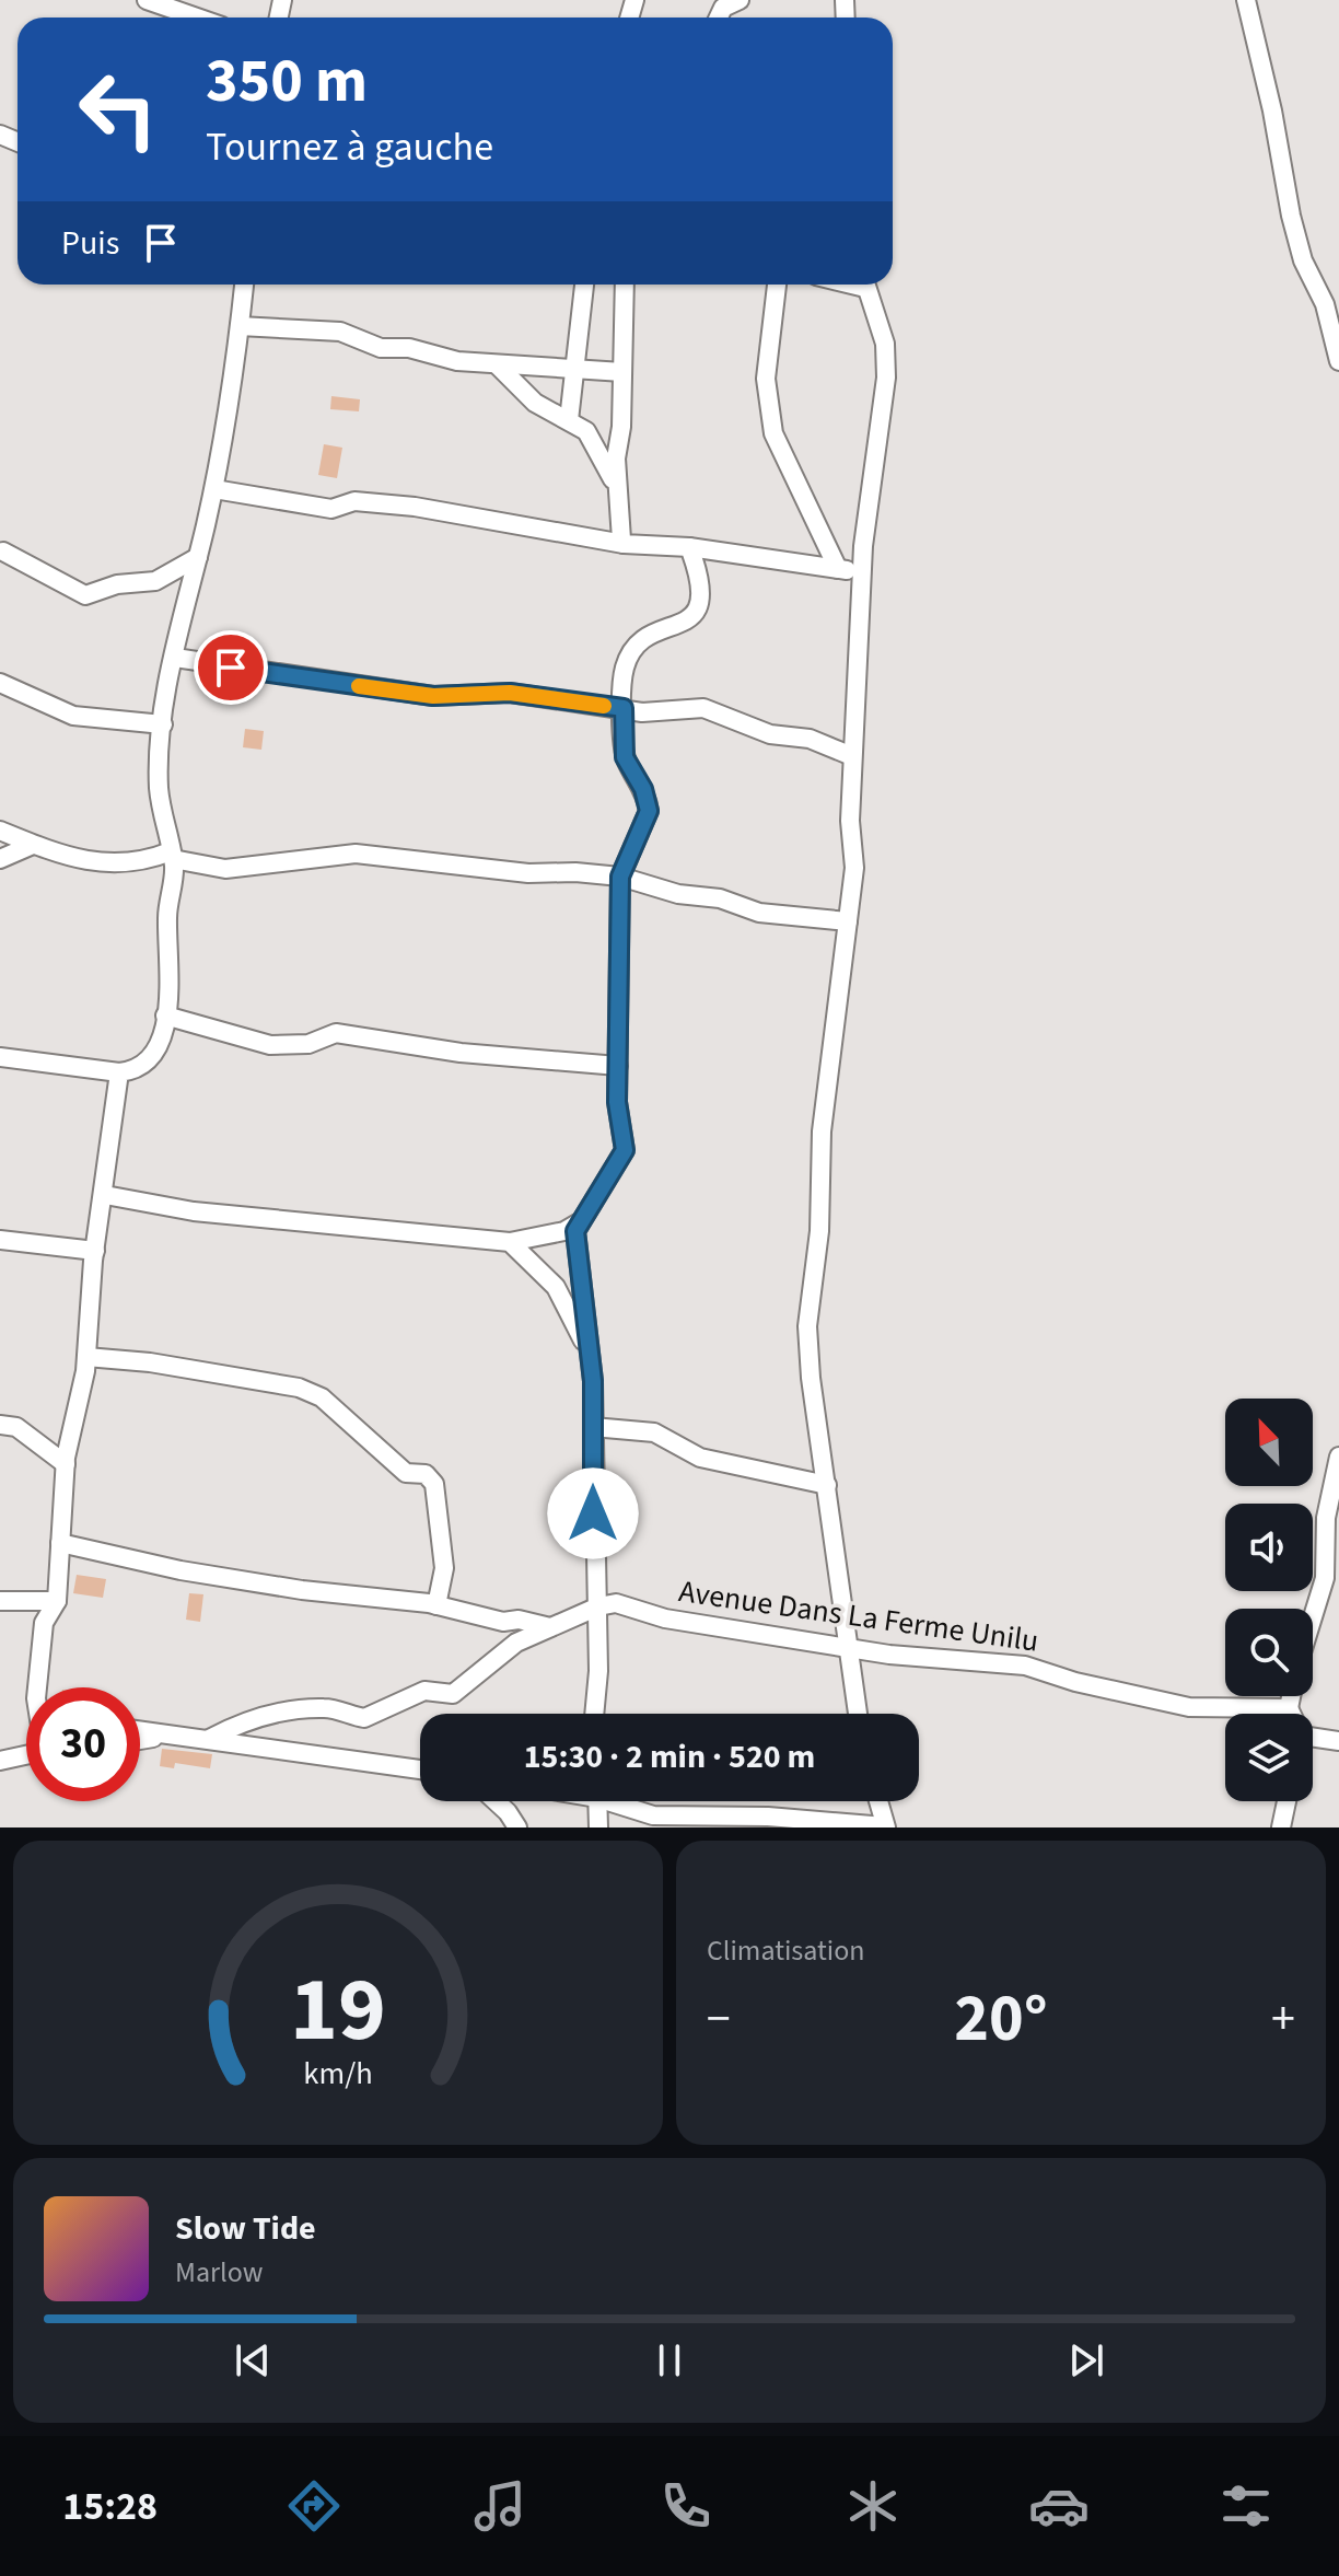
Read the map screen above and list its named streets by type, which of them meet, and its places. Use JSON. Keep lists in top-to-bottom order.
{
  "streets": {
    "street": ["Avenue Dans La Ferme Unilu"]
  },
  "north": "top left",
  "page": {
    "turn": ["350 m", "Tournez à gauche"],
    "then": "Puis",
    "limit": "30",
    "trip": "15:30 · 2 min · 520 m",
    "tile": "Climatisation",
    "heat": ["−", "20°", "+"],
    "song": ["Slow Tide", "Marlow"],
    "tabs": "15:28",
    "gauge": ["19", "km/h"]
  }
}
